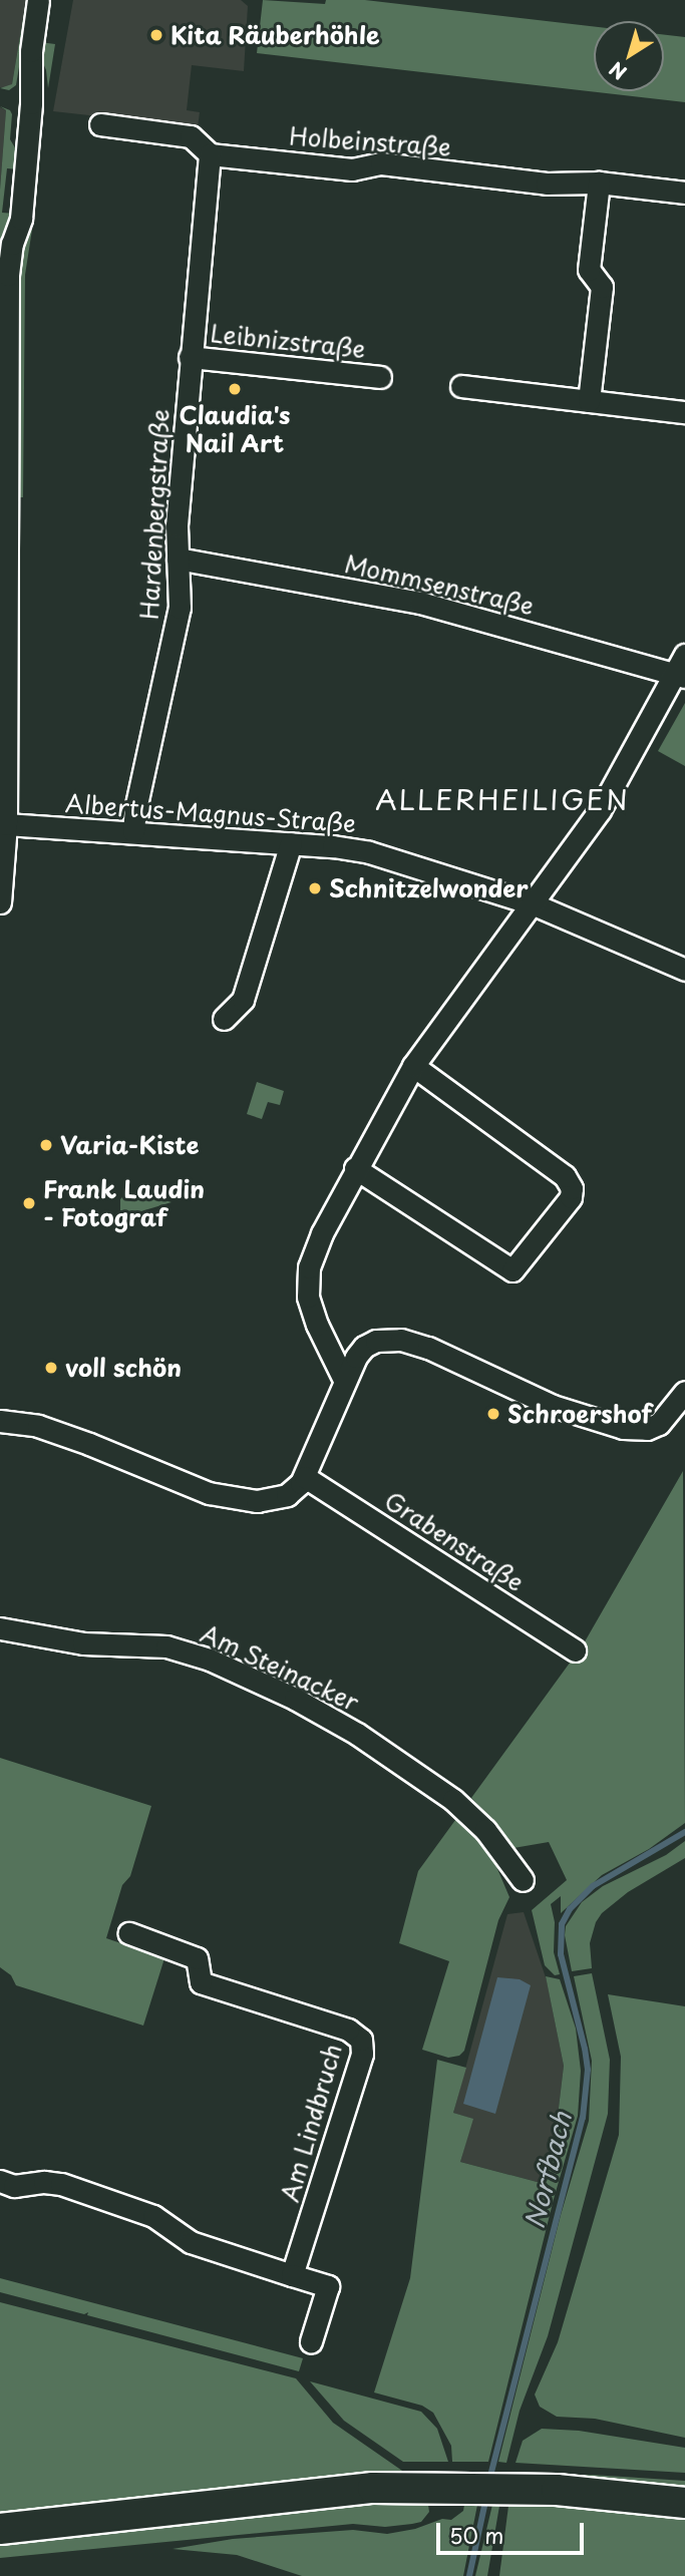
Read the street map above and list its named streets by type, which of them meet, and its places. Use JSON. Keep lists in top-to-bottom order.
{
  "streets": {
    "street": [
      "Holbeinstraße",
      "Leibnizstraße",
      "Hardenbergstraße",
      "Mommsenstraße",
      "Albertus-Magnus-Straße",
      "Grabenstraße",
      "Am Steinacker",
      "Am Lindbruch"
    ]
  },
  "crossings": [
    ["Holbeinstraße", "Hardenbergstraße"],
    ["Leibnizstraße", "Hardenbergstraße"],
    ["Hardenbergstraße", "Mommsenstraße"],
    ["Hardenbergstraße", "Albertus-Magnus-Straße"]
  ],
  "districts": ["ALLERHEILIGEN"],
  "water": ["Norfbach"],
  "places": [
    "Kita Räuberhöhle",
    "Claudia's Nail Art",
    "Schnitzelwonder",
    "Varia-Kiste",
    "Frank Laudin - Fotograf",
    "voll schön",
    "Schroershof"
  ],
  "scale_bar": "50 m",
  "north": "bottom left"
}
